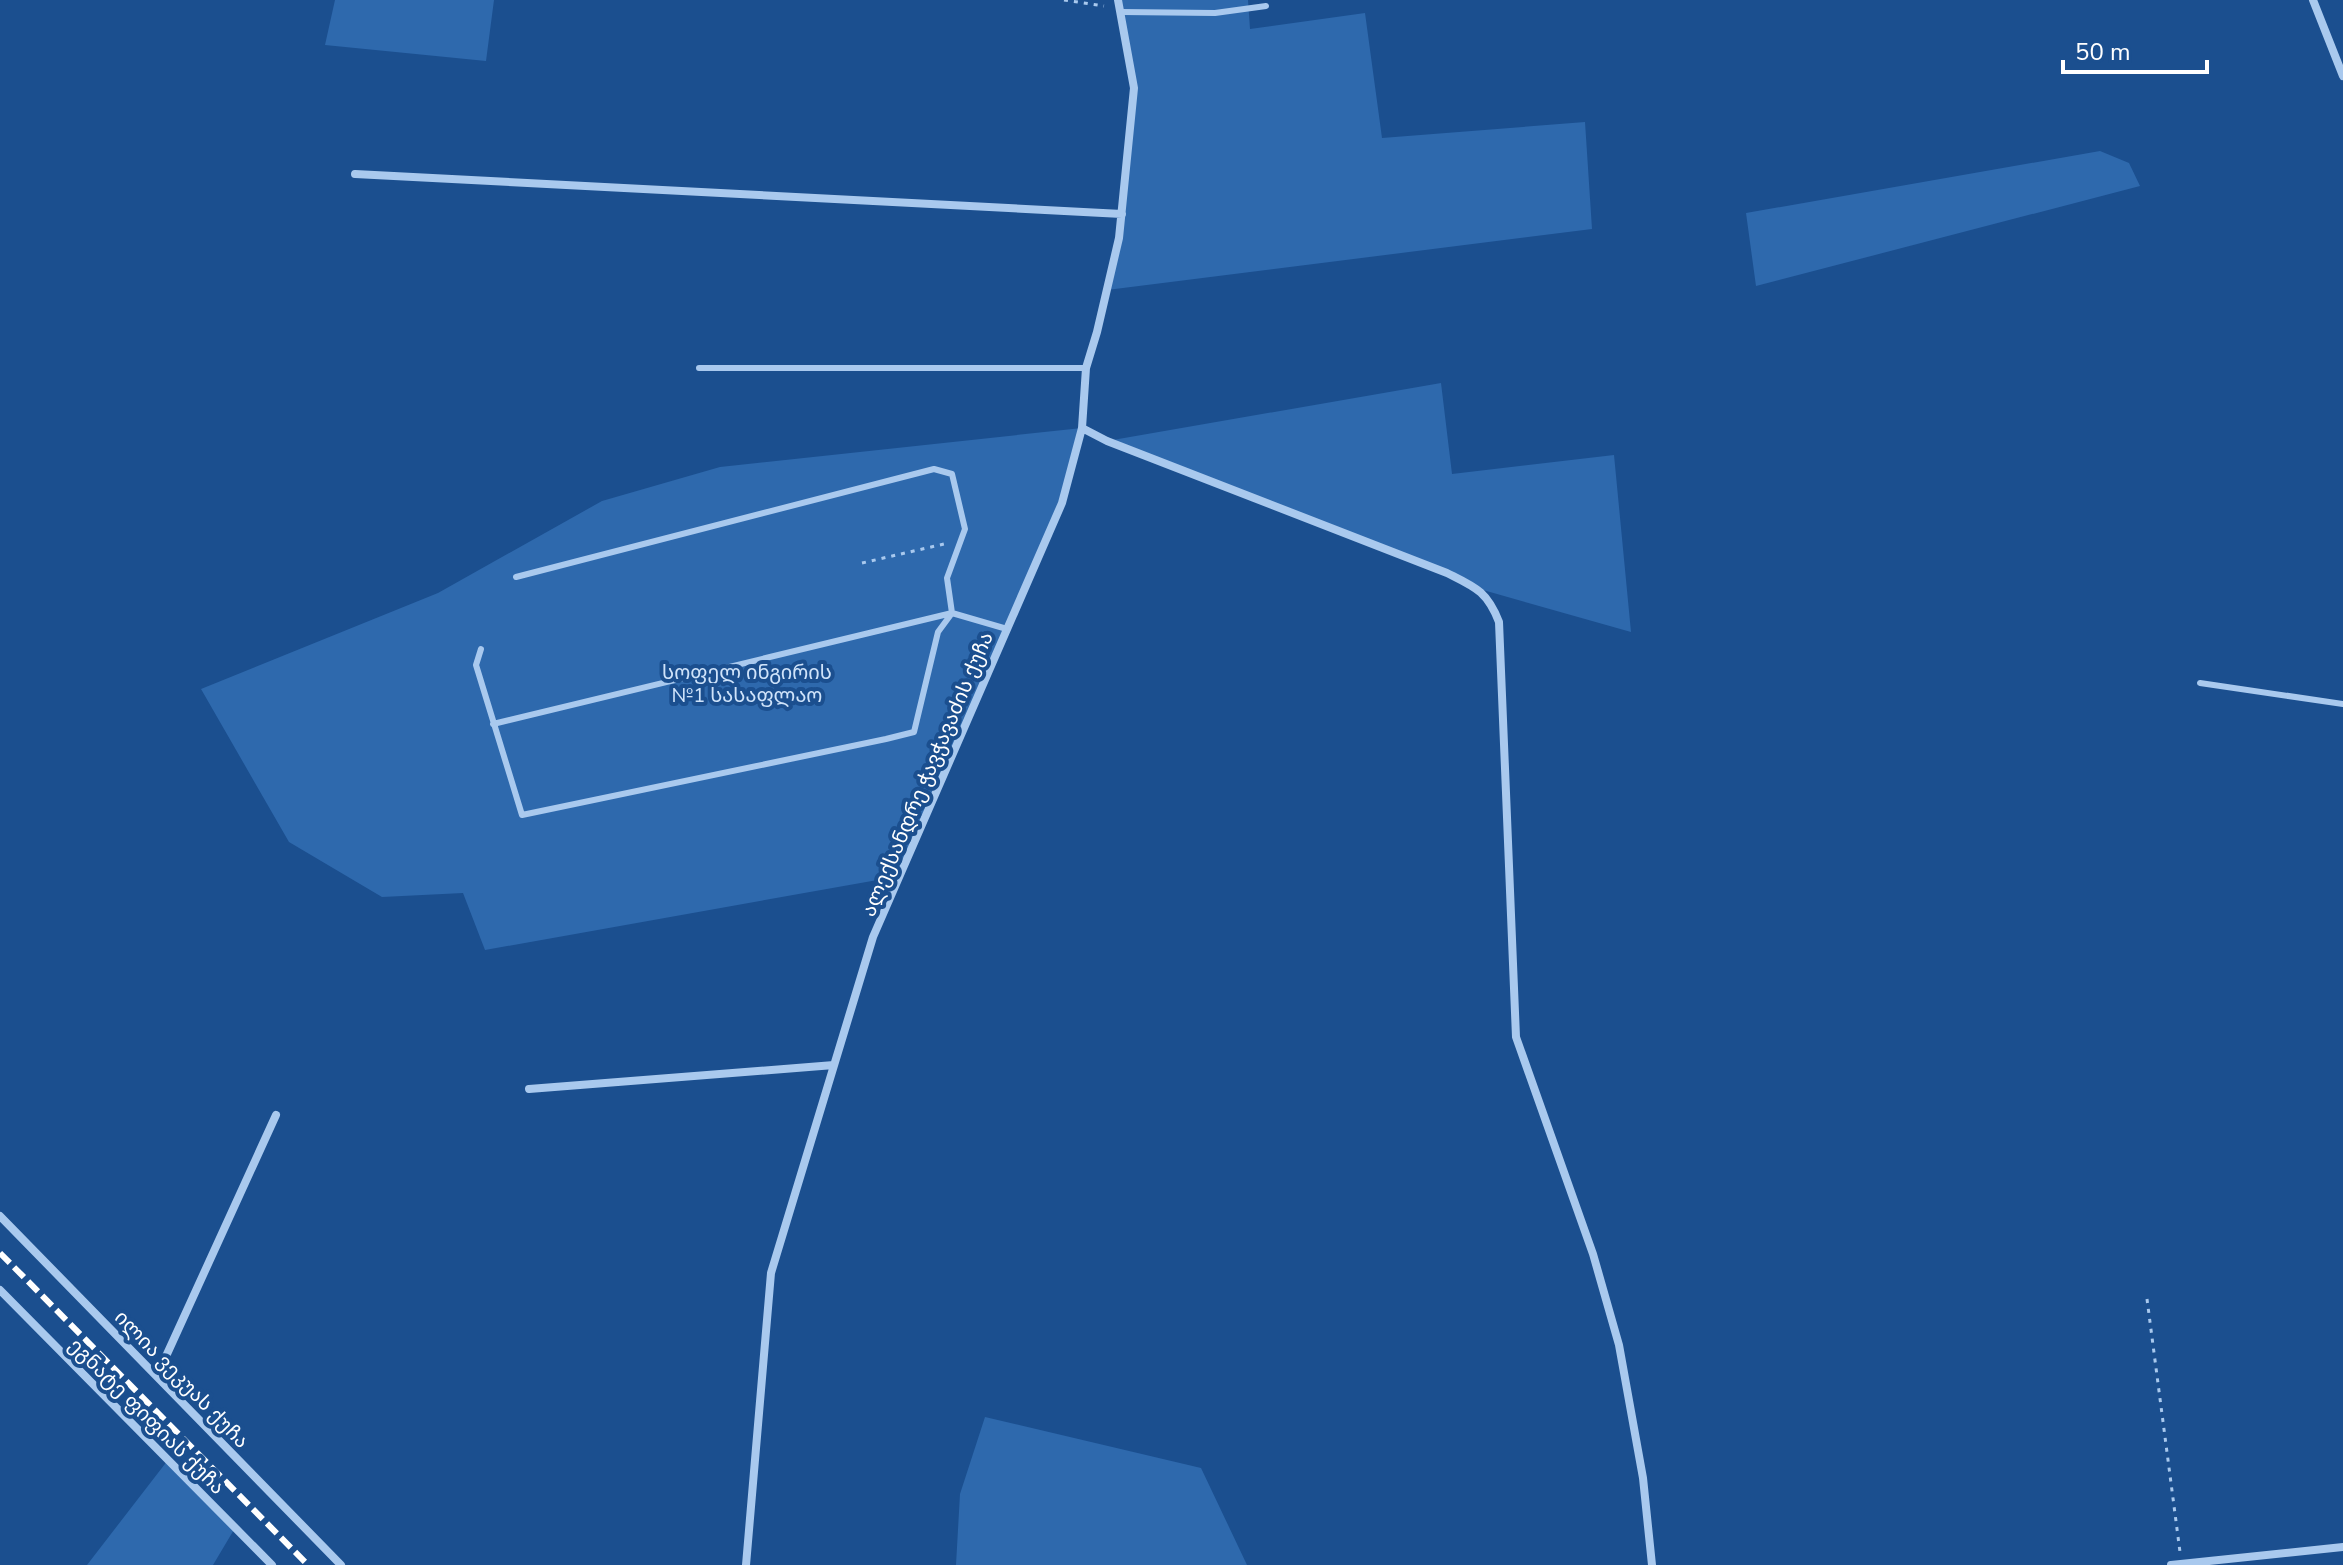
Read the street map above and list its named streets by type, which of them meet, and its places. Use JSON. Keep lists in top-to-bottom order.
{
  "streets": {
    "street": ["ალექსანდრე ჭავჭავაძის ქუჩა", "ილია ვეკუას ქუჩა", "ეგნატე ფიფიას ქუჩა"]
  },
  "parks": ["სოფელ ინგირის №1 სასაფლაო"],
  "scale_bar": "50 m"
}
